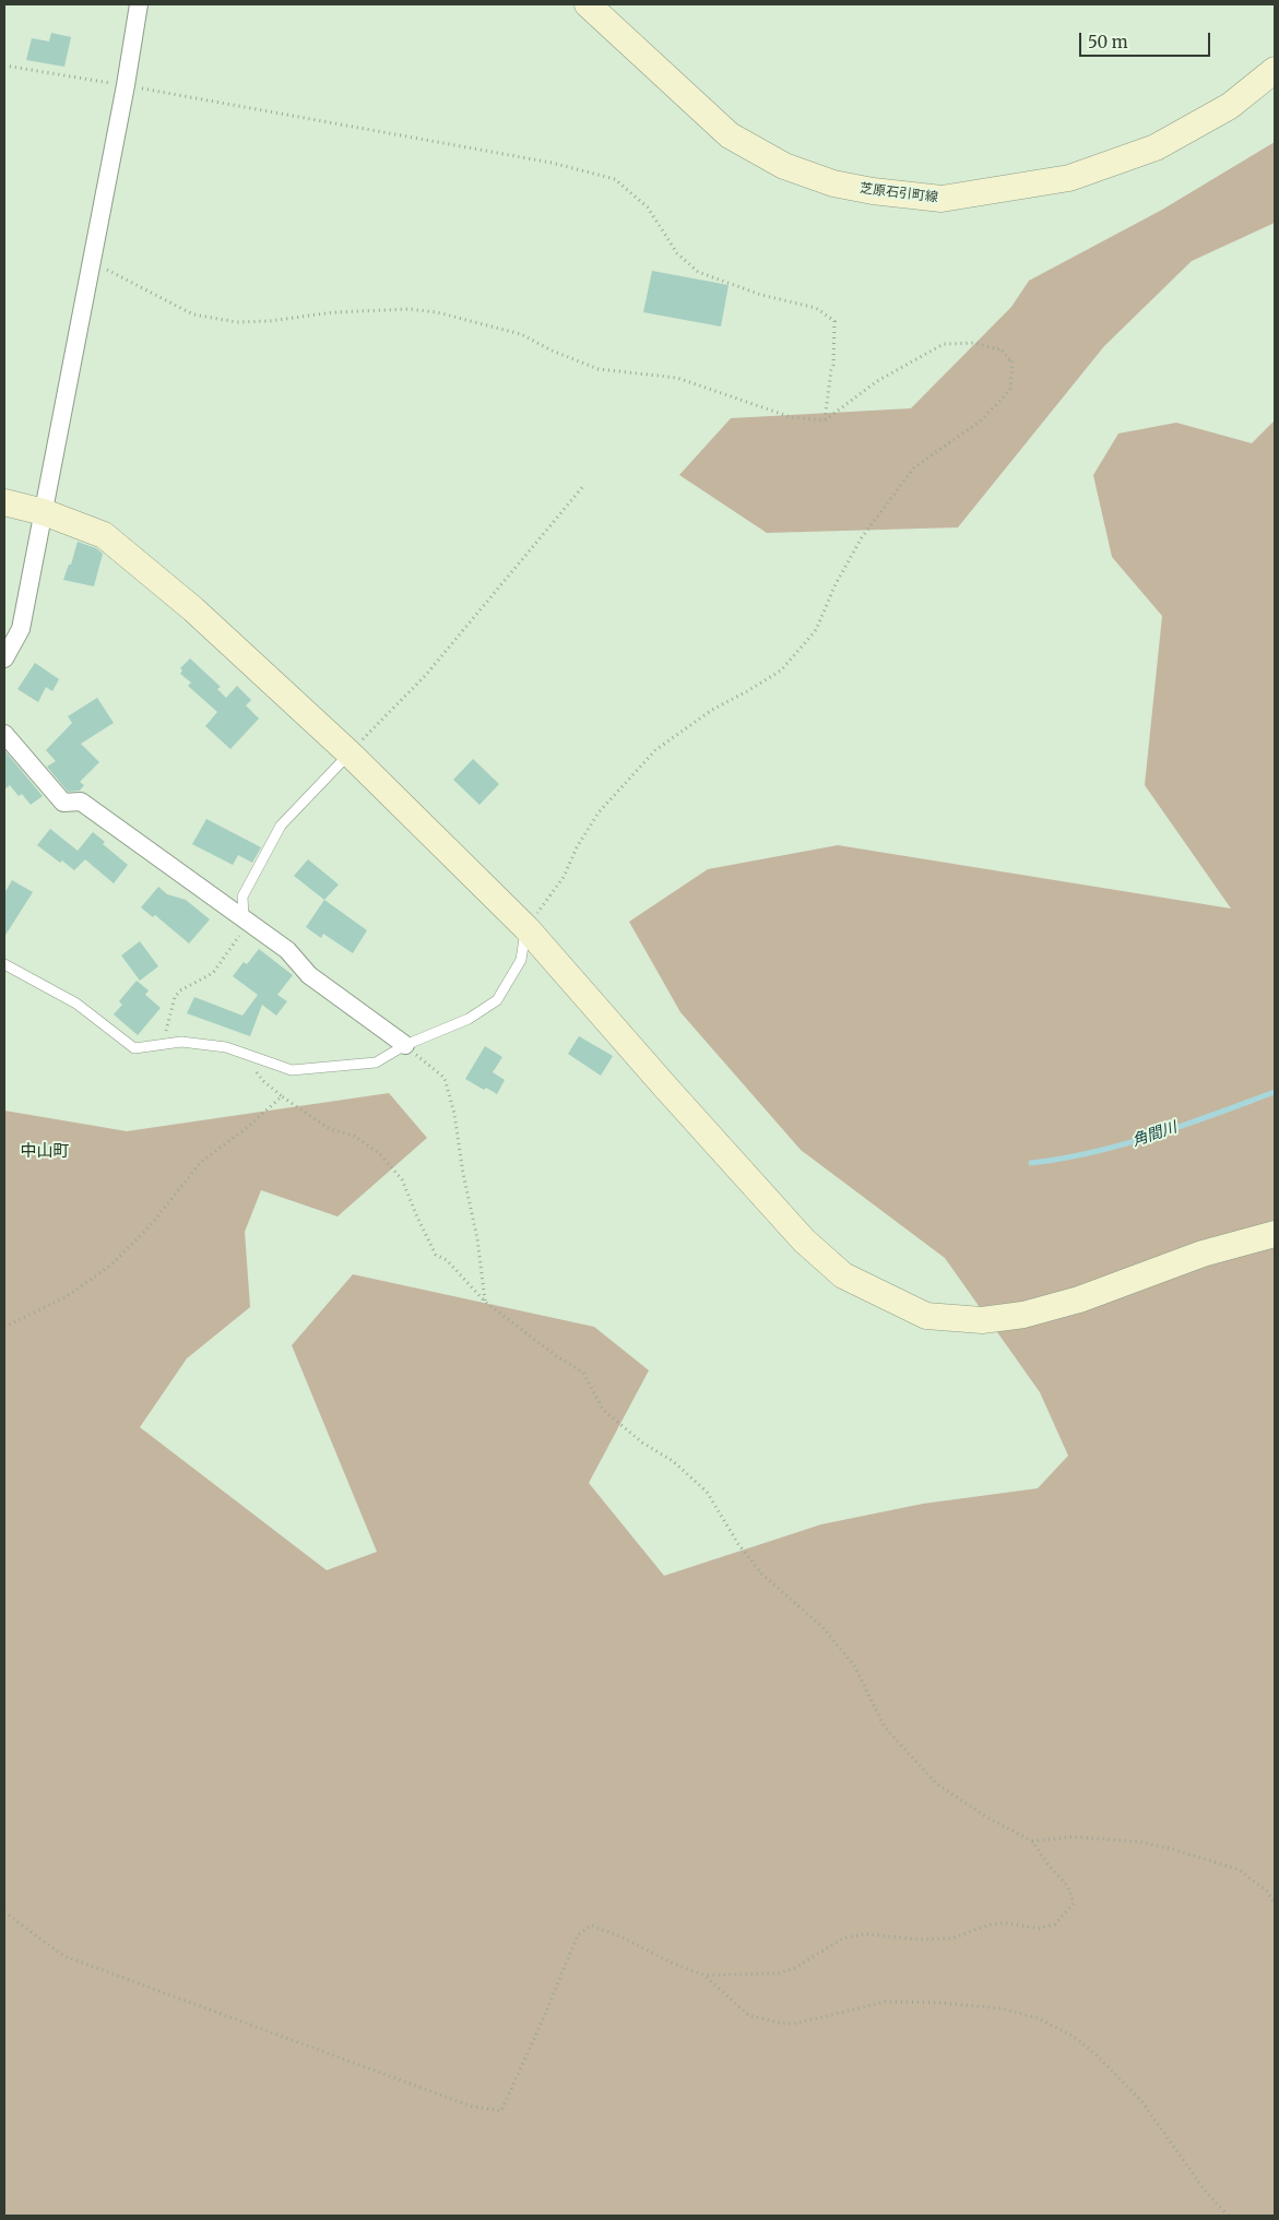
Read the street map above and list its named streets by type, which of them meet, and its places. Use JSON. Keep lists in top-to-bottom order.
{
  "streets": {
    "street": ["芝原石引町線"]
  },
  "districts": ["中山町"],
  "water": ["角間川"],
  "scale_bar": "50 m"
}
